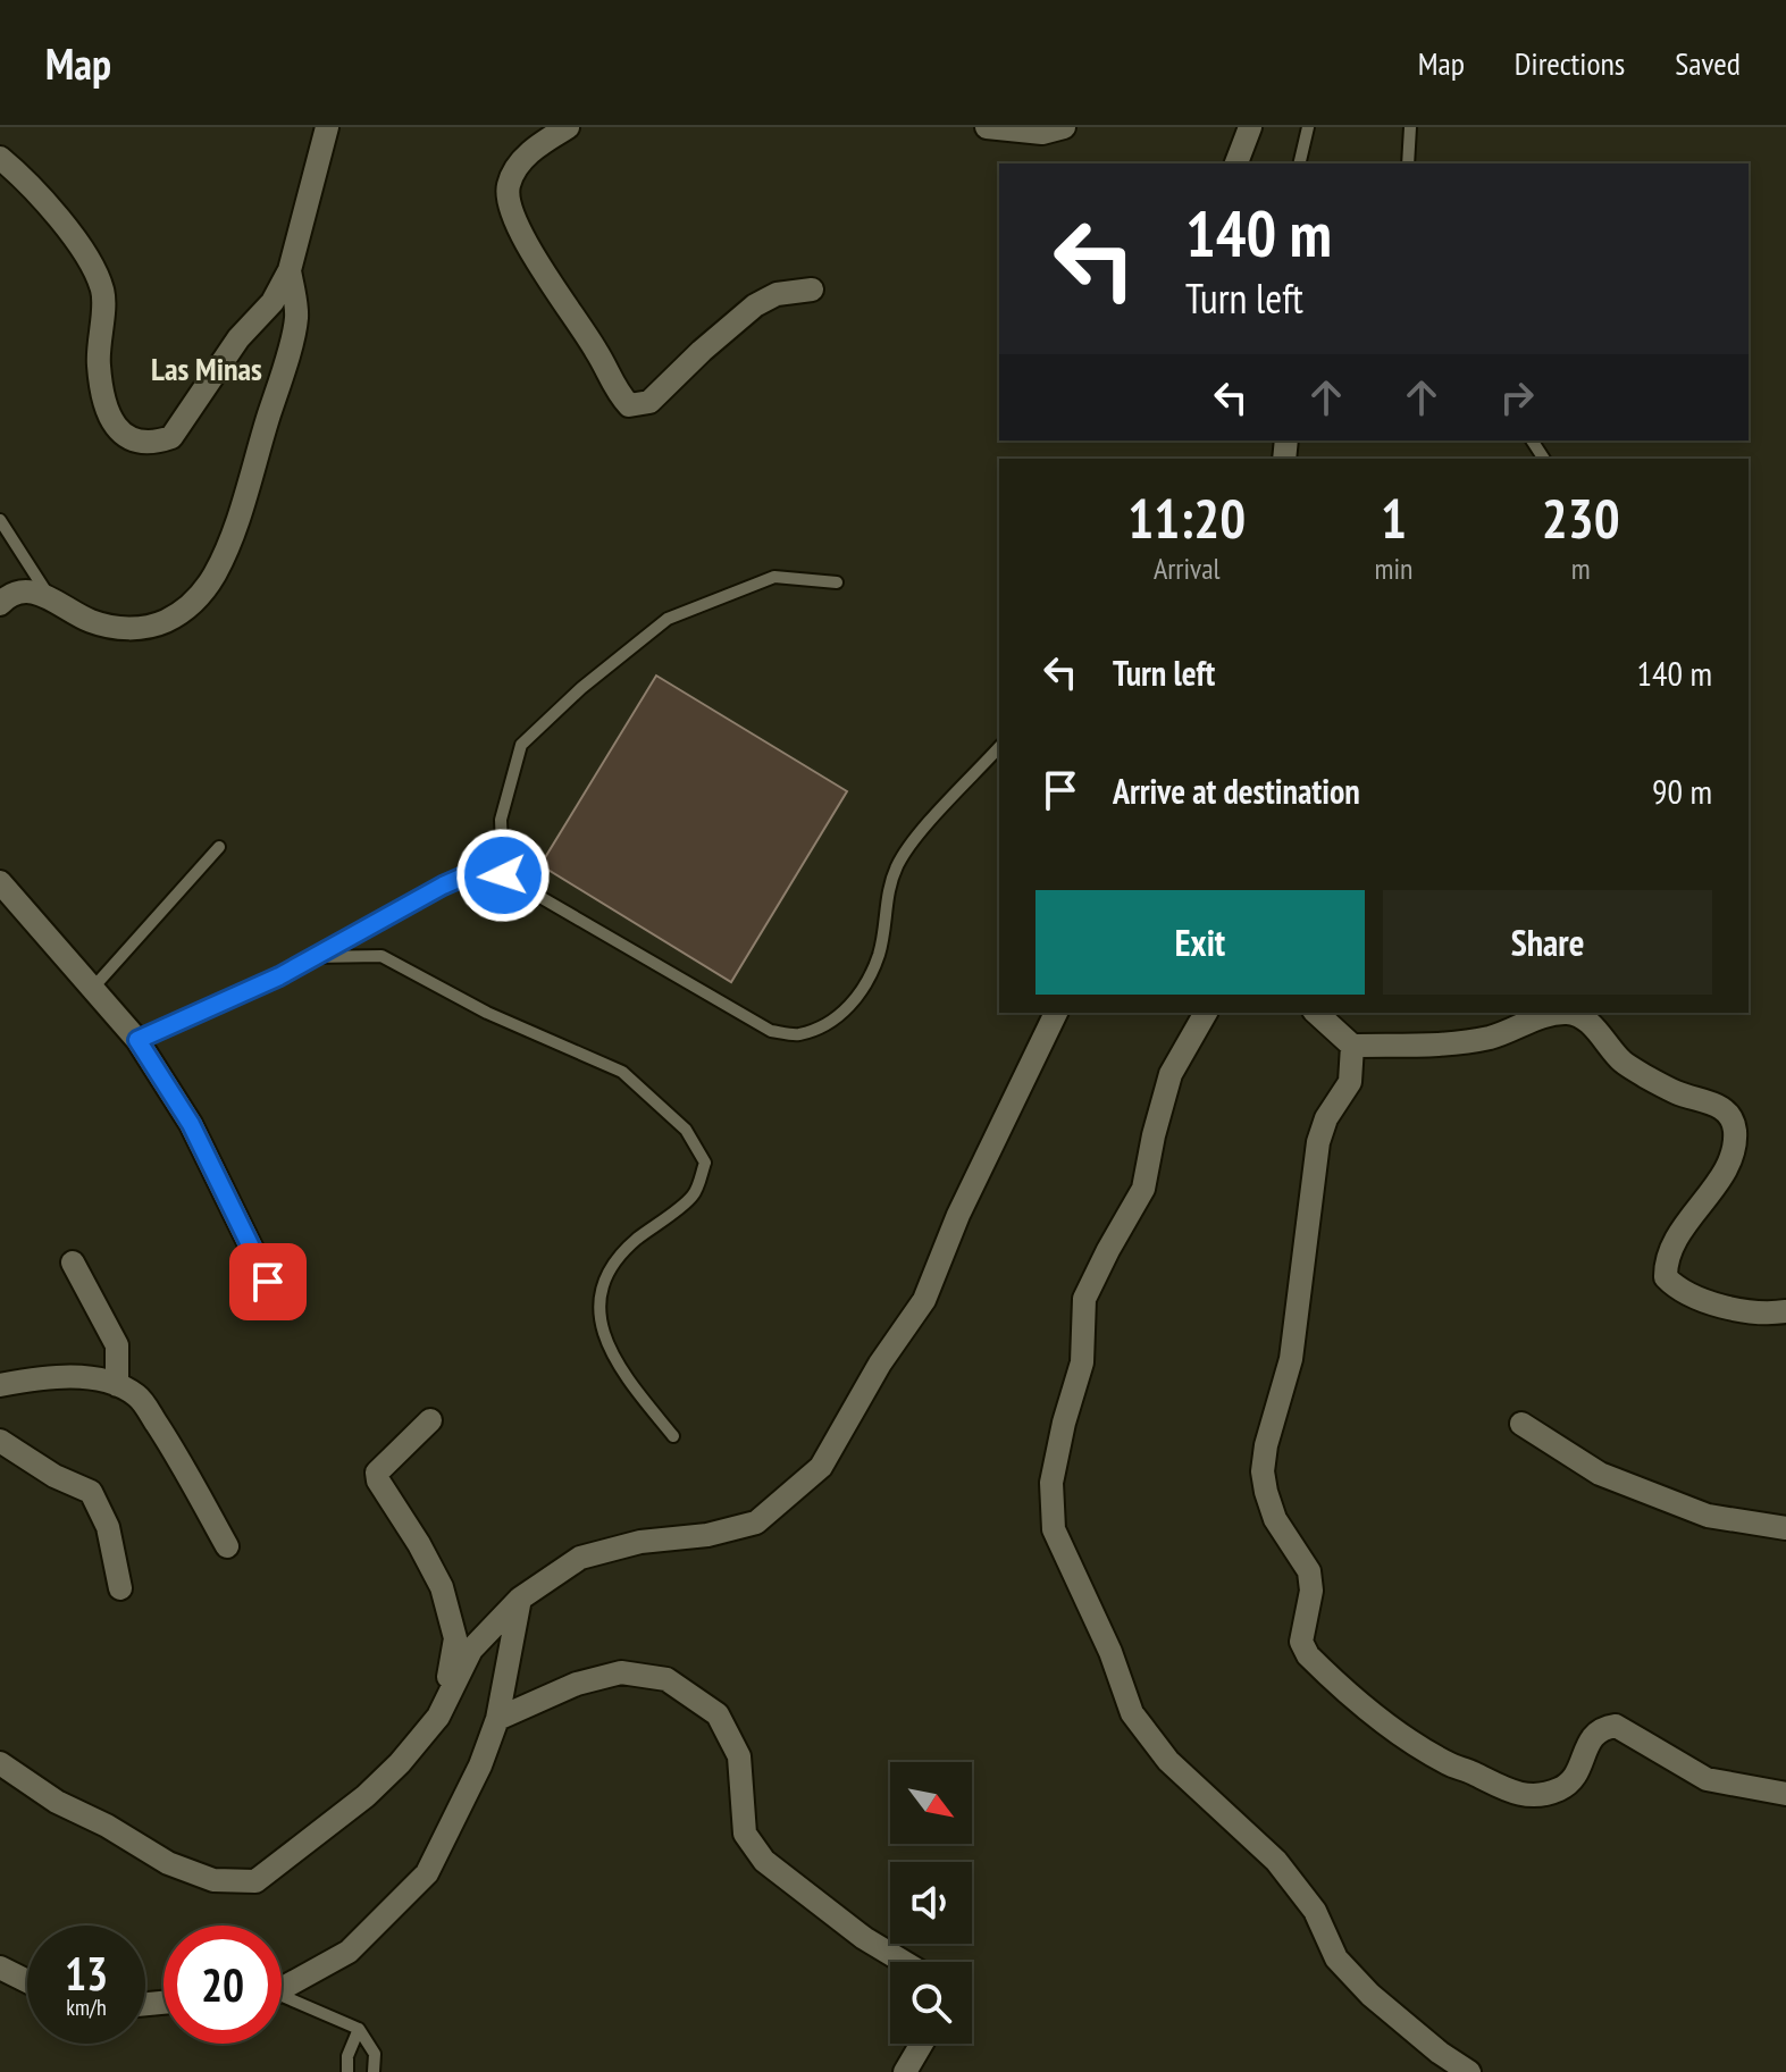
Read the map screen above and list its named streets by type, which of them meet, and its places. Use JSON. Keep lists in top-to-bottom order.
{
  "districts": ["Las Minas"],
  "north": "bottom right",
  "page": {
    "header": "Map",
    "nav": ["Map", "Directions", "Saved"],
    "turn": ["140 m", "Turn left"],
    "eta": [
      "11:20",
      "Arrival",
      "1",
      "min",
      "230",
      "m"
    ],
    "list": [
      {
        "name": "Turn left",
        "value": "140 m"
      },
      {
        "name": "Arrive at destination",
        "value": "90 m"
      }
    ],
    "buttons": ["Exit", "Share"],
    "speed": "13 km/h",
    "limit": "20"
  }
}
